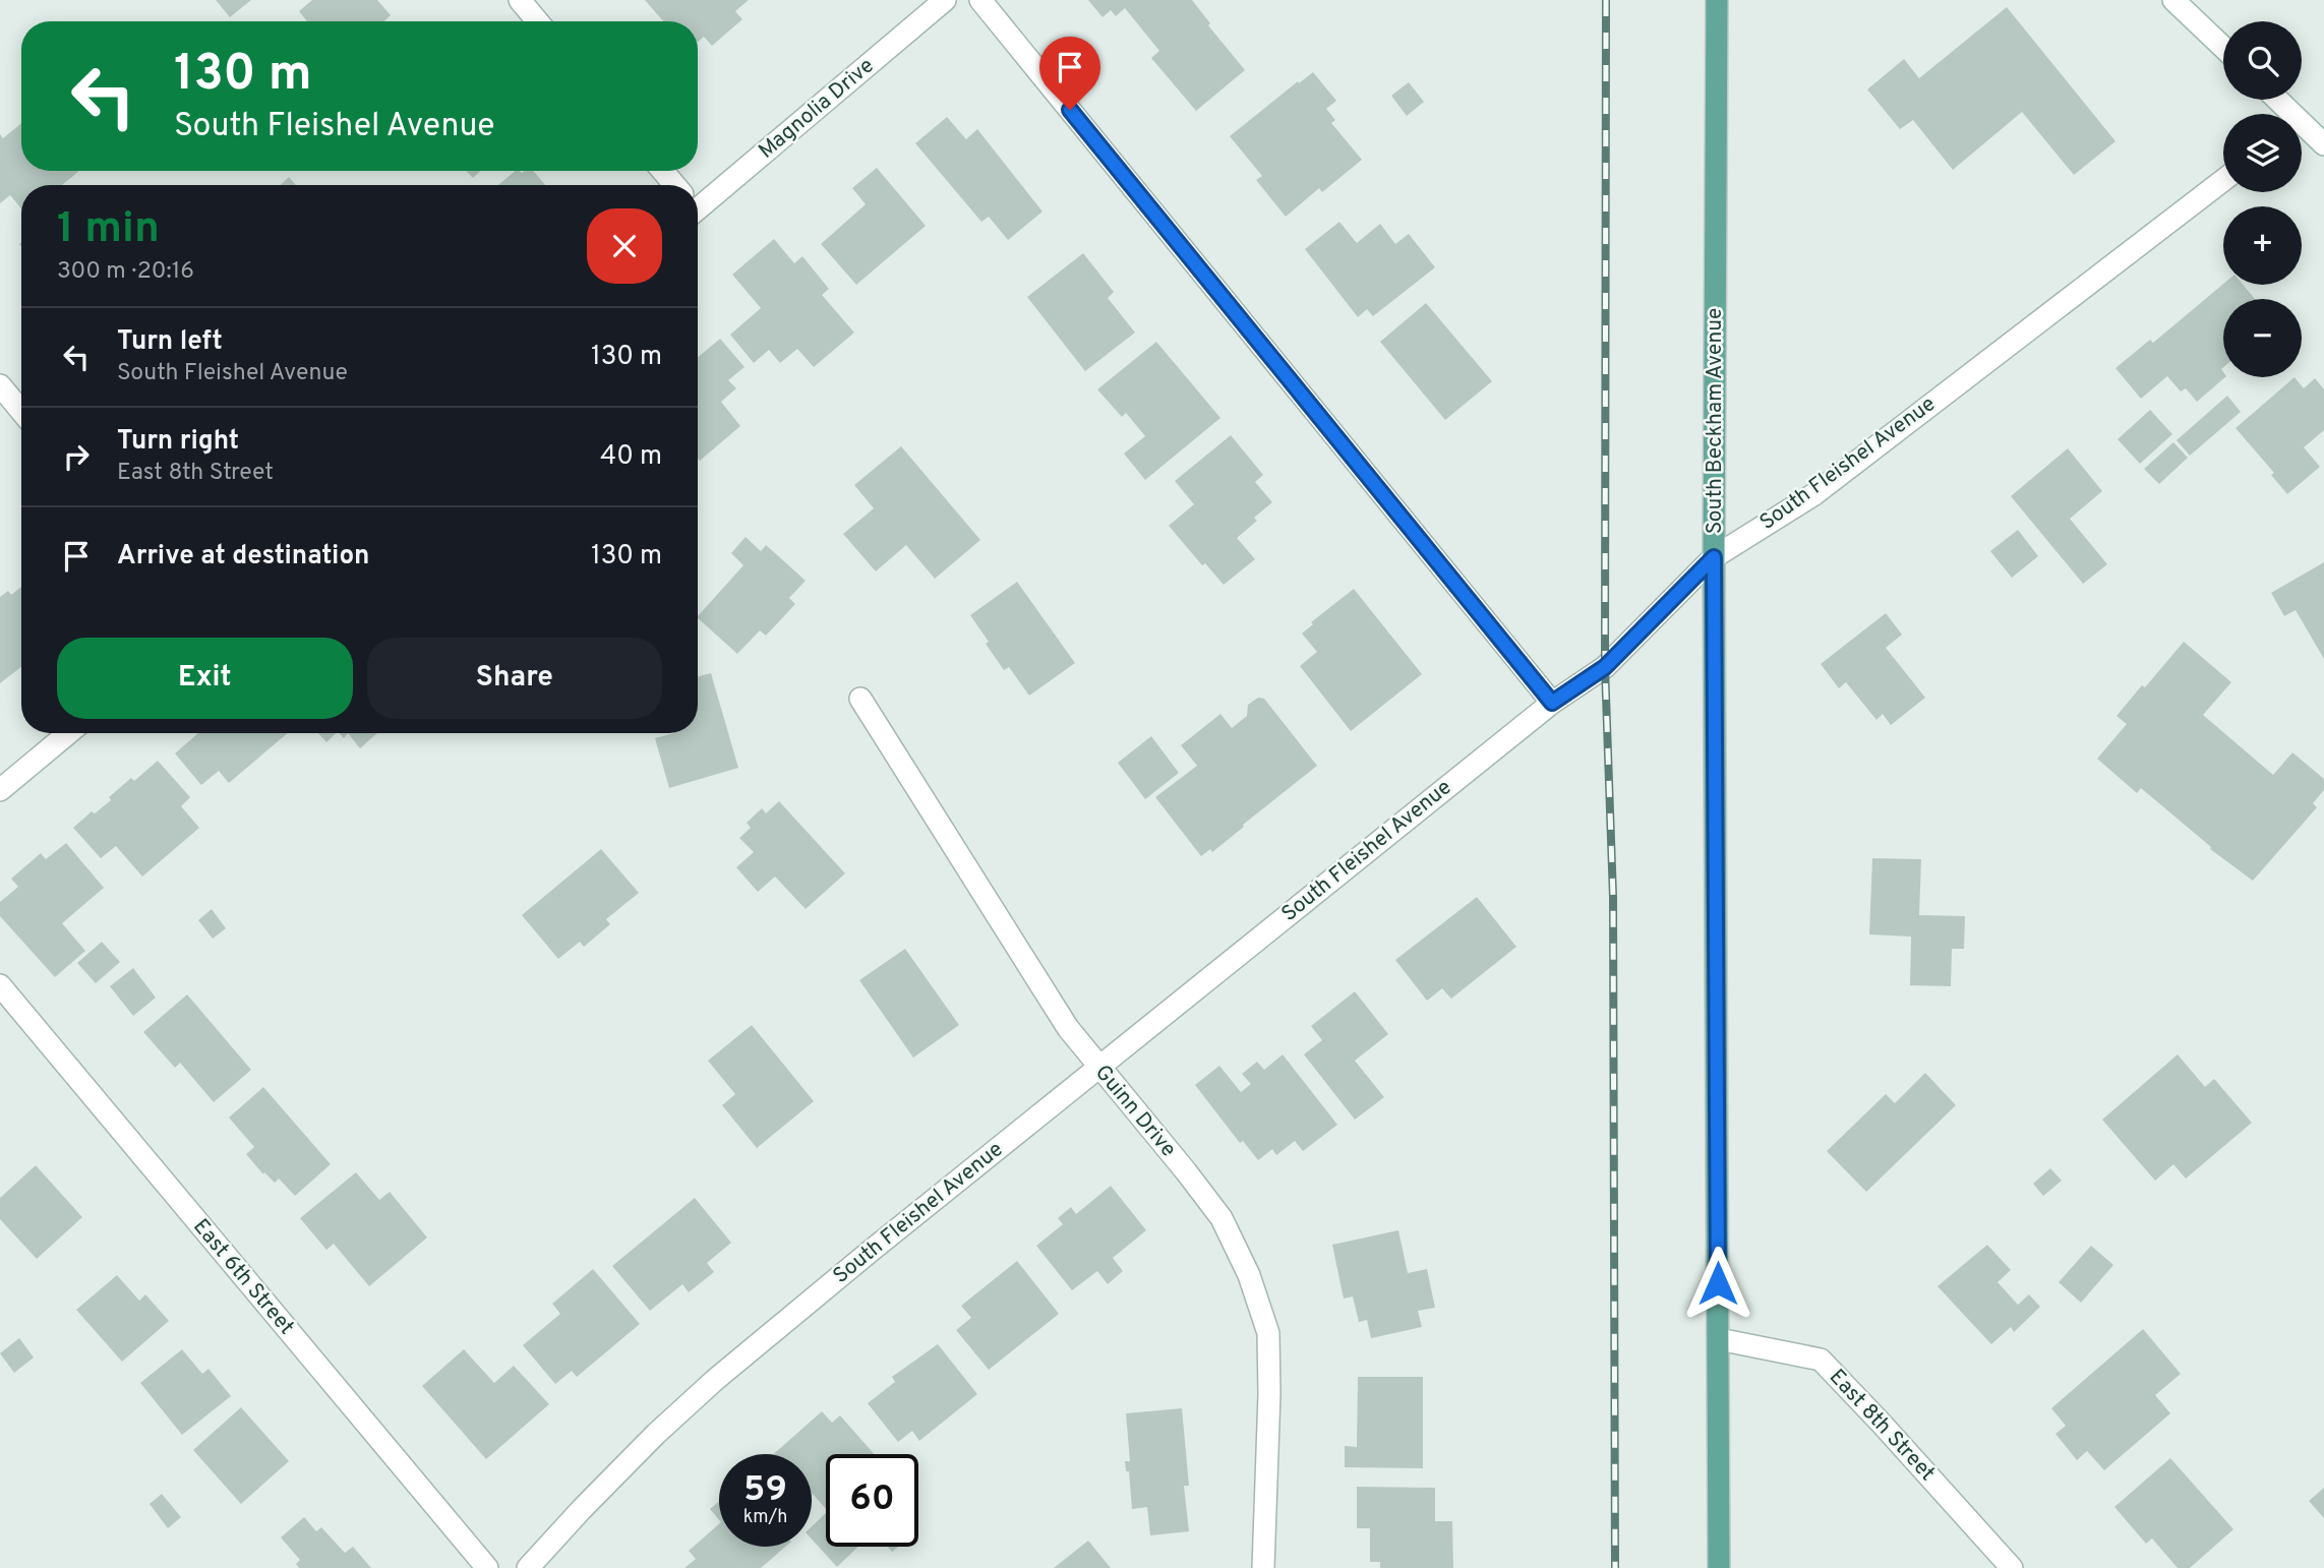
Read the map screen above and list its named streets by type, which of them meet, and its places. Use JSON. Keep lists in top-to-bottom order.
{
  "streets": {
    "main road": ["South Beckham Avenue"],
    "street": [
      "Magnolia Drive",
      "South Fleishel Avenue",
      "Guinn Drive",
      "East 6th Street",
      "East 8th Street"
    ]
  },
  "crossings": [
    ["South Beckham Avenue", "South Fleishel Avenue"],
    ["South Beckham Avenue", "East 8th Street"],
    ["South Fleishel Avenue", "Guinn Drive"]
  ],
  "page": {
    "map_buttons": ["+", "−"],
    "turn": ["130 m", "South Fleishel Avenue"],
    "heading": ["1 min", "300 m · 20:16"],
    "list": [
      {
        "name": "Turn left",
        "note": "South Fleishel Avenue",
        "value": "130 m"
      },
      {
        "name": "Turn right",
        "note": "East 8th Street",
        "value": "40 m"
      },
      {
        "name": "Arrive at destination",
        "value": "130 m"
      }
    ],
    "buttons": ["Exit", "Share"],
    "speed": "59 km/h",
    "limit": "60"
  }
}
